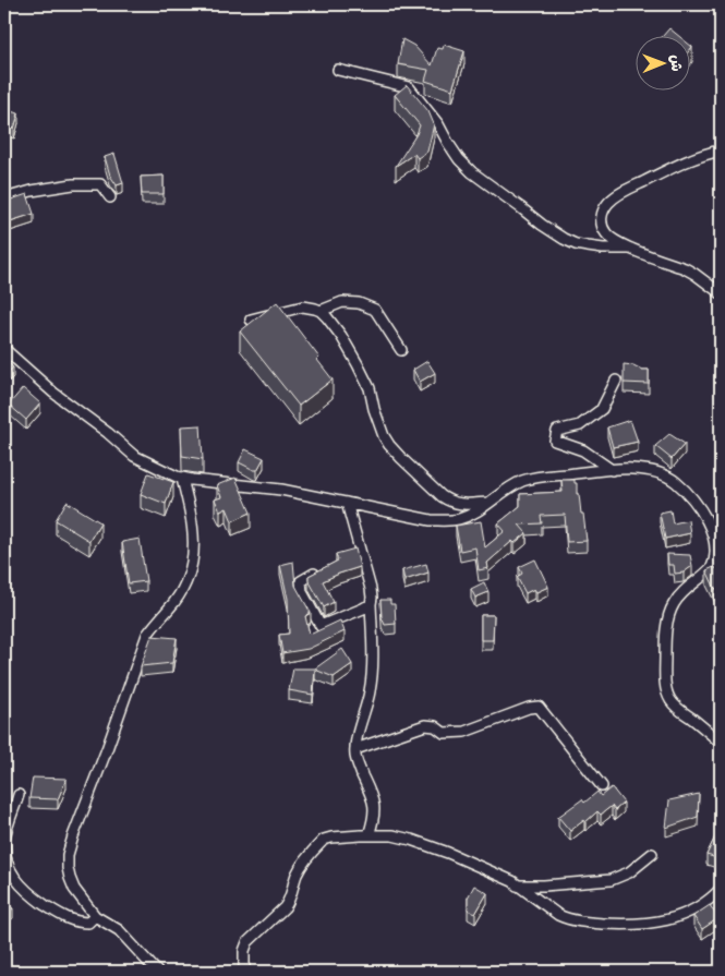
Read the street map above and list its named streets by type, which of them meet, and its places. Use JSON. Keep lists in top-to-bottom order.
{
  "north": "right"
}
